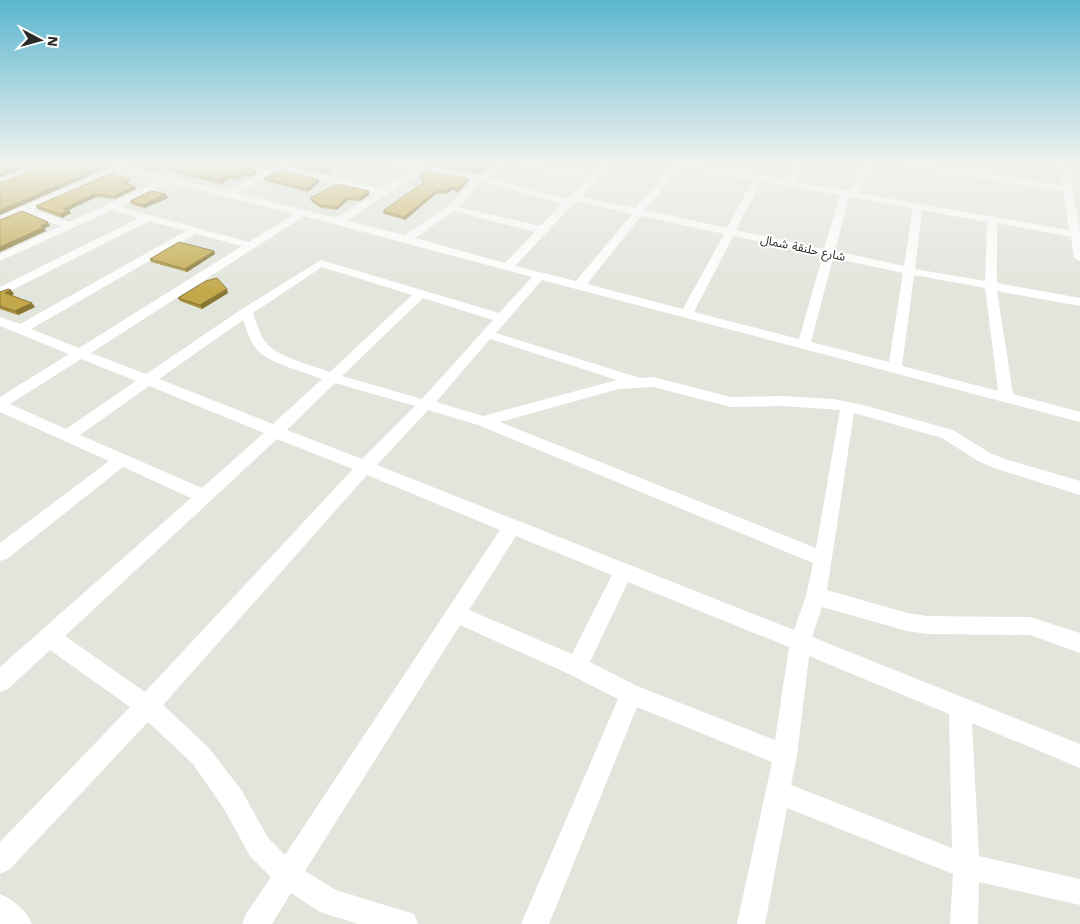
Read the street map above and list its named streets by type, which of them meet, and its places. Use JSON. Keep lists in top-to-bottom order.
{
  "streets": {
    "street": ["شارع حلنقة شمال"]
  },
  "north": "right"
}
